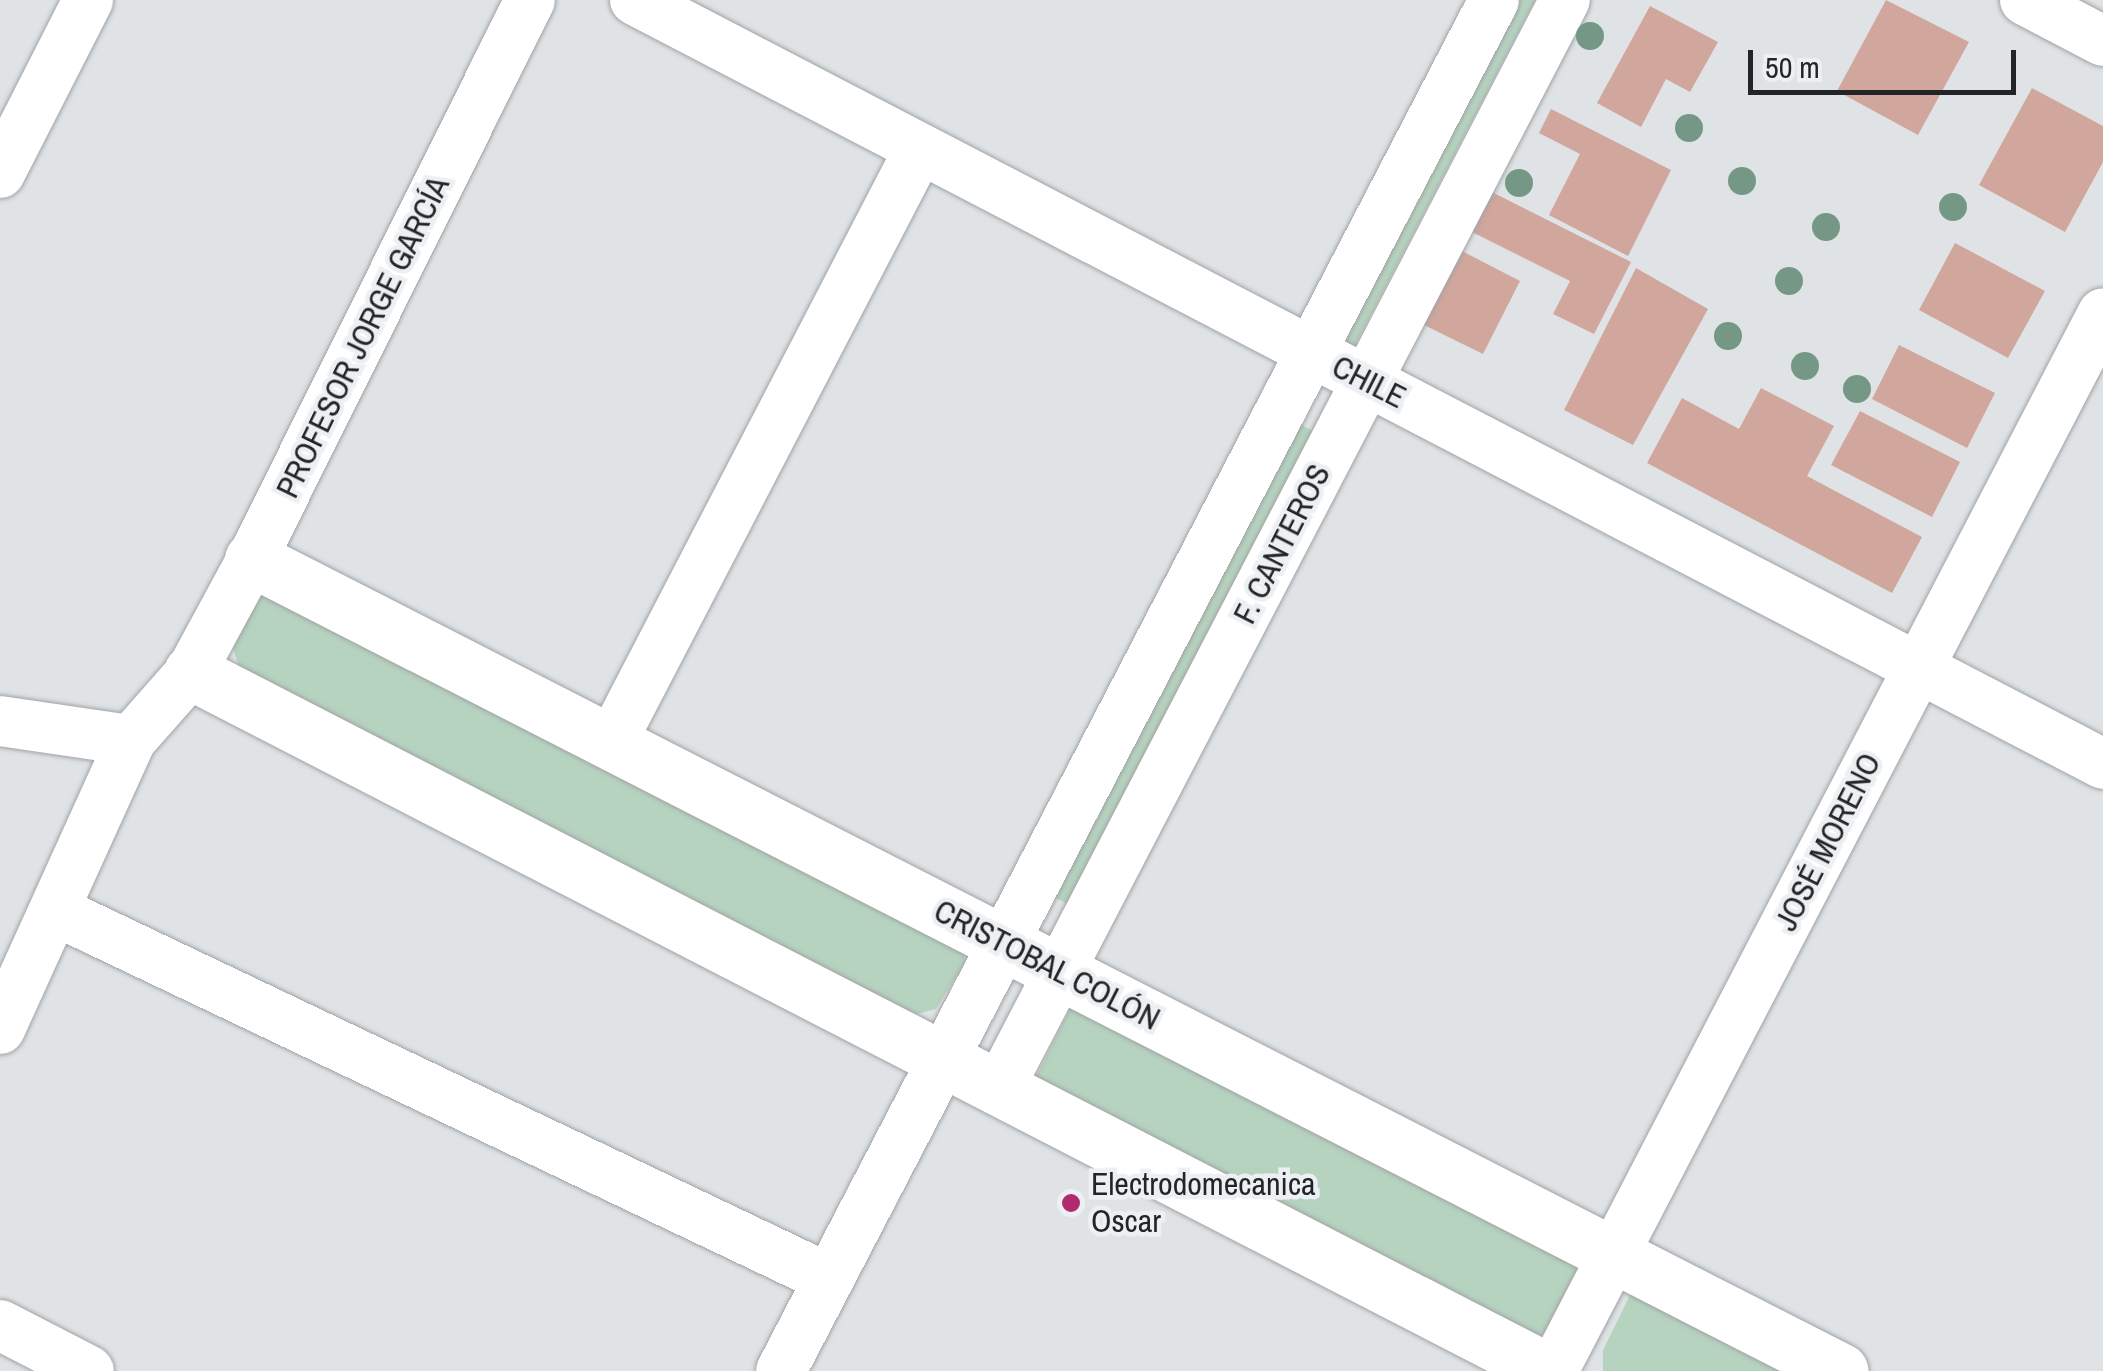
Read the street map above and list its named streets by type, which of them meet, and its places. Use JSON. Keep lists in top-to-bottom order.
{
  "streets": {
    "main road": ["CRISTOBAL COLÓN"],
    "street": [
      "PROFESOR JORGE GARCÍA",
      "CHILE",
      "F. CANTEROS",
      "JOSÉ MORENO"
    ]
  },
  "crossings": [
    ["PROFESOR JORGE GARCÍA", "CRISTOBAL COLÓN"],
    ["CHILE", "F. CANTEROS"],
    ["CHILE", "JOSÉ MORENO"],
    ["F. CANTEROS", "CRISTOBAL COLÓN"],
    ["JOSÉ MORENO", "CRISTOBAL COLÓN"]
  ],
  "places": ["Electrodomecanica Oscar"],
  "scale_bar": "50 m"
}
